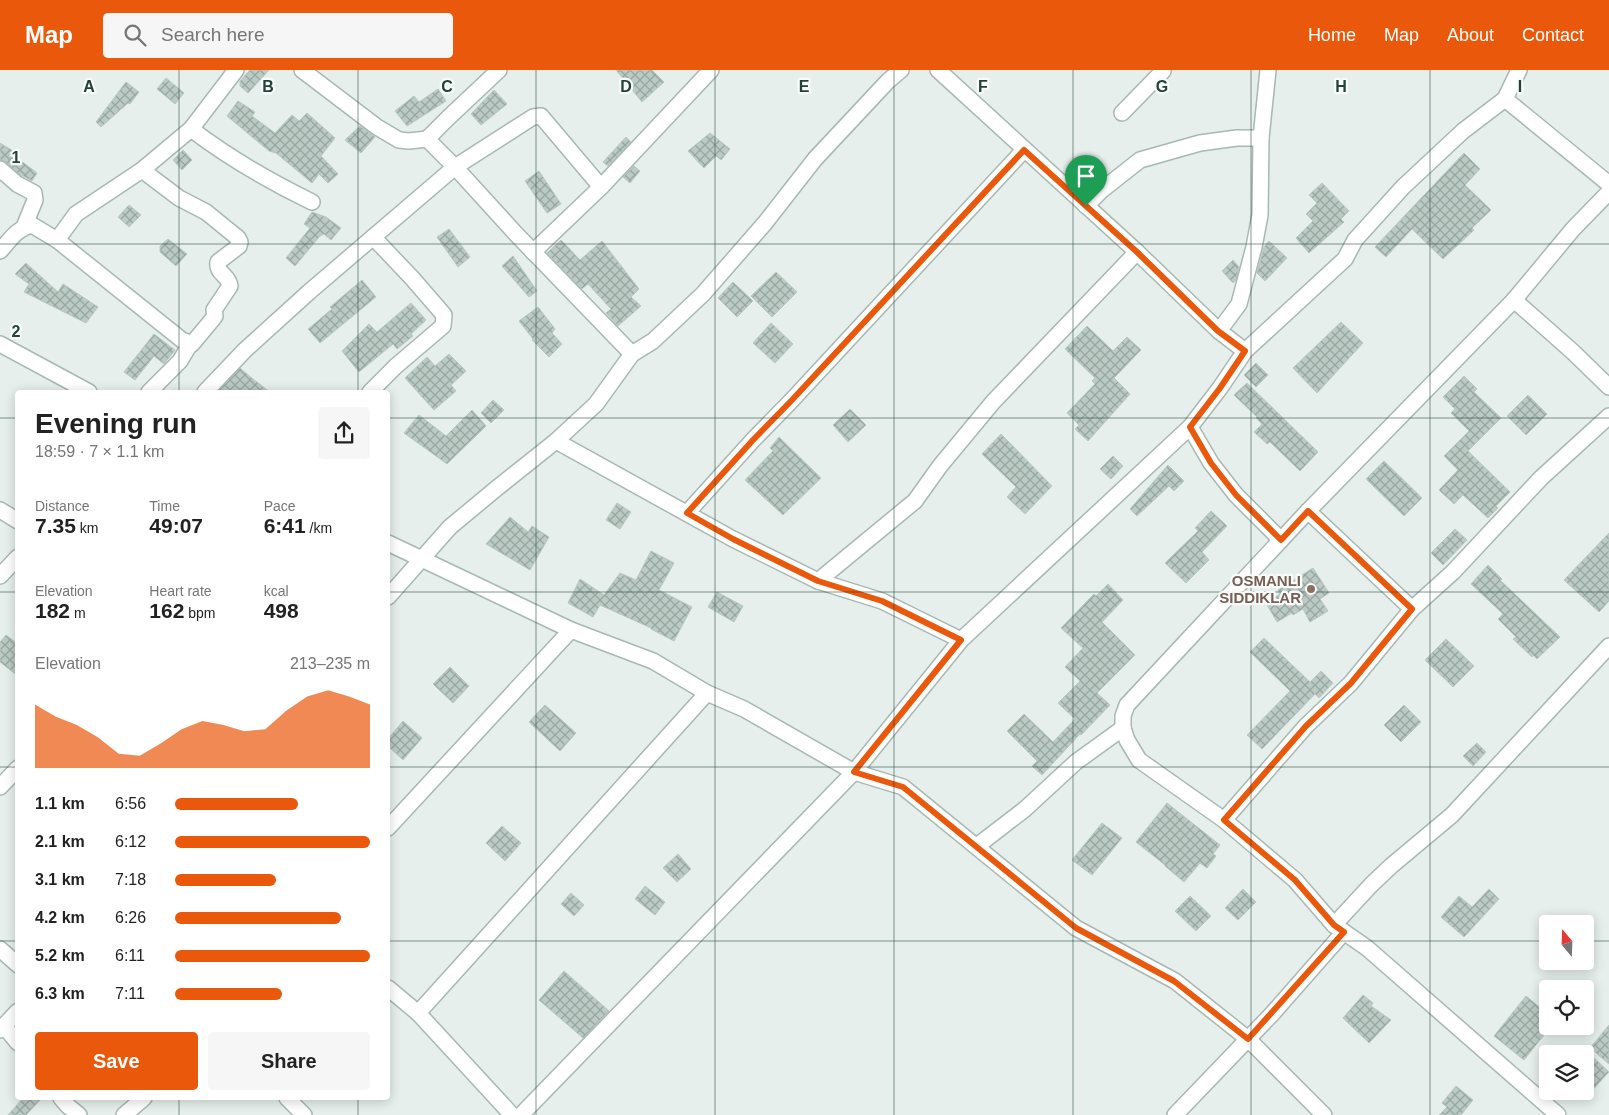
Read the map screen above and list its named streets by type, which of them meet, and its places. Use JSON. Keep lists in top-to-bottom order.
{
  "places": ["OSMANLI SIDDIKLAR"],
  "north": "top",
  "page": {
    "header": "Map",
    "search": "Search here",
    "nav": [
      "Home",
      "Map",
      "About",
      "Contact"
    ],
    "heading": ["Evening run", "18:59 · 7 × 1.1 km"],
    "stats": [
      ["Distance", "7.35 km"],
      ["Time", "49:07"],
      ["Pace", "6:41 /km"],
      ["Elevation", "182 m"],
      ["Heart rate", "162 bpm"],
      ["kcal", "498"]
    ],
    "chart": ["Elevation", "213–235 m"],
    "list": [
      {
        "name": "1.1 km",
        "note": "6:56"
      },
      {
        "name": "2.1 km",
        "note": "6:12"
      },
      {
        "name": "3.1 km",
        "note": "7:18"
      },
      {
        "name": "4.2 km",
        "note": "6:26"
      },
      {
        "name": "5.2 km",
        "note": "6:11"
      },
      {
        "name": "6.3 km",
        "note": "7:11"
      }
    ],
    "buttons": ["Save", "Share"]
  },
  "grid": {
    "columns": [
      "A",
      "B",
      "C",
      "D",
      "E",
      "F",
      "G",
      "H",
      "I"
    ],
    "rows": ["1", "2"]
  }
}
